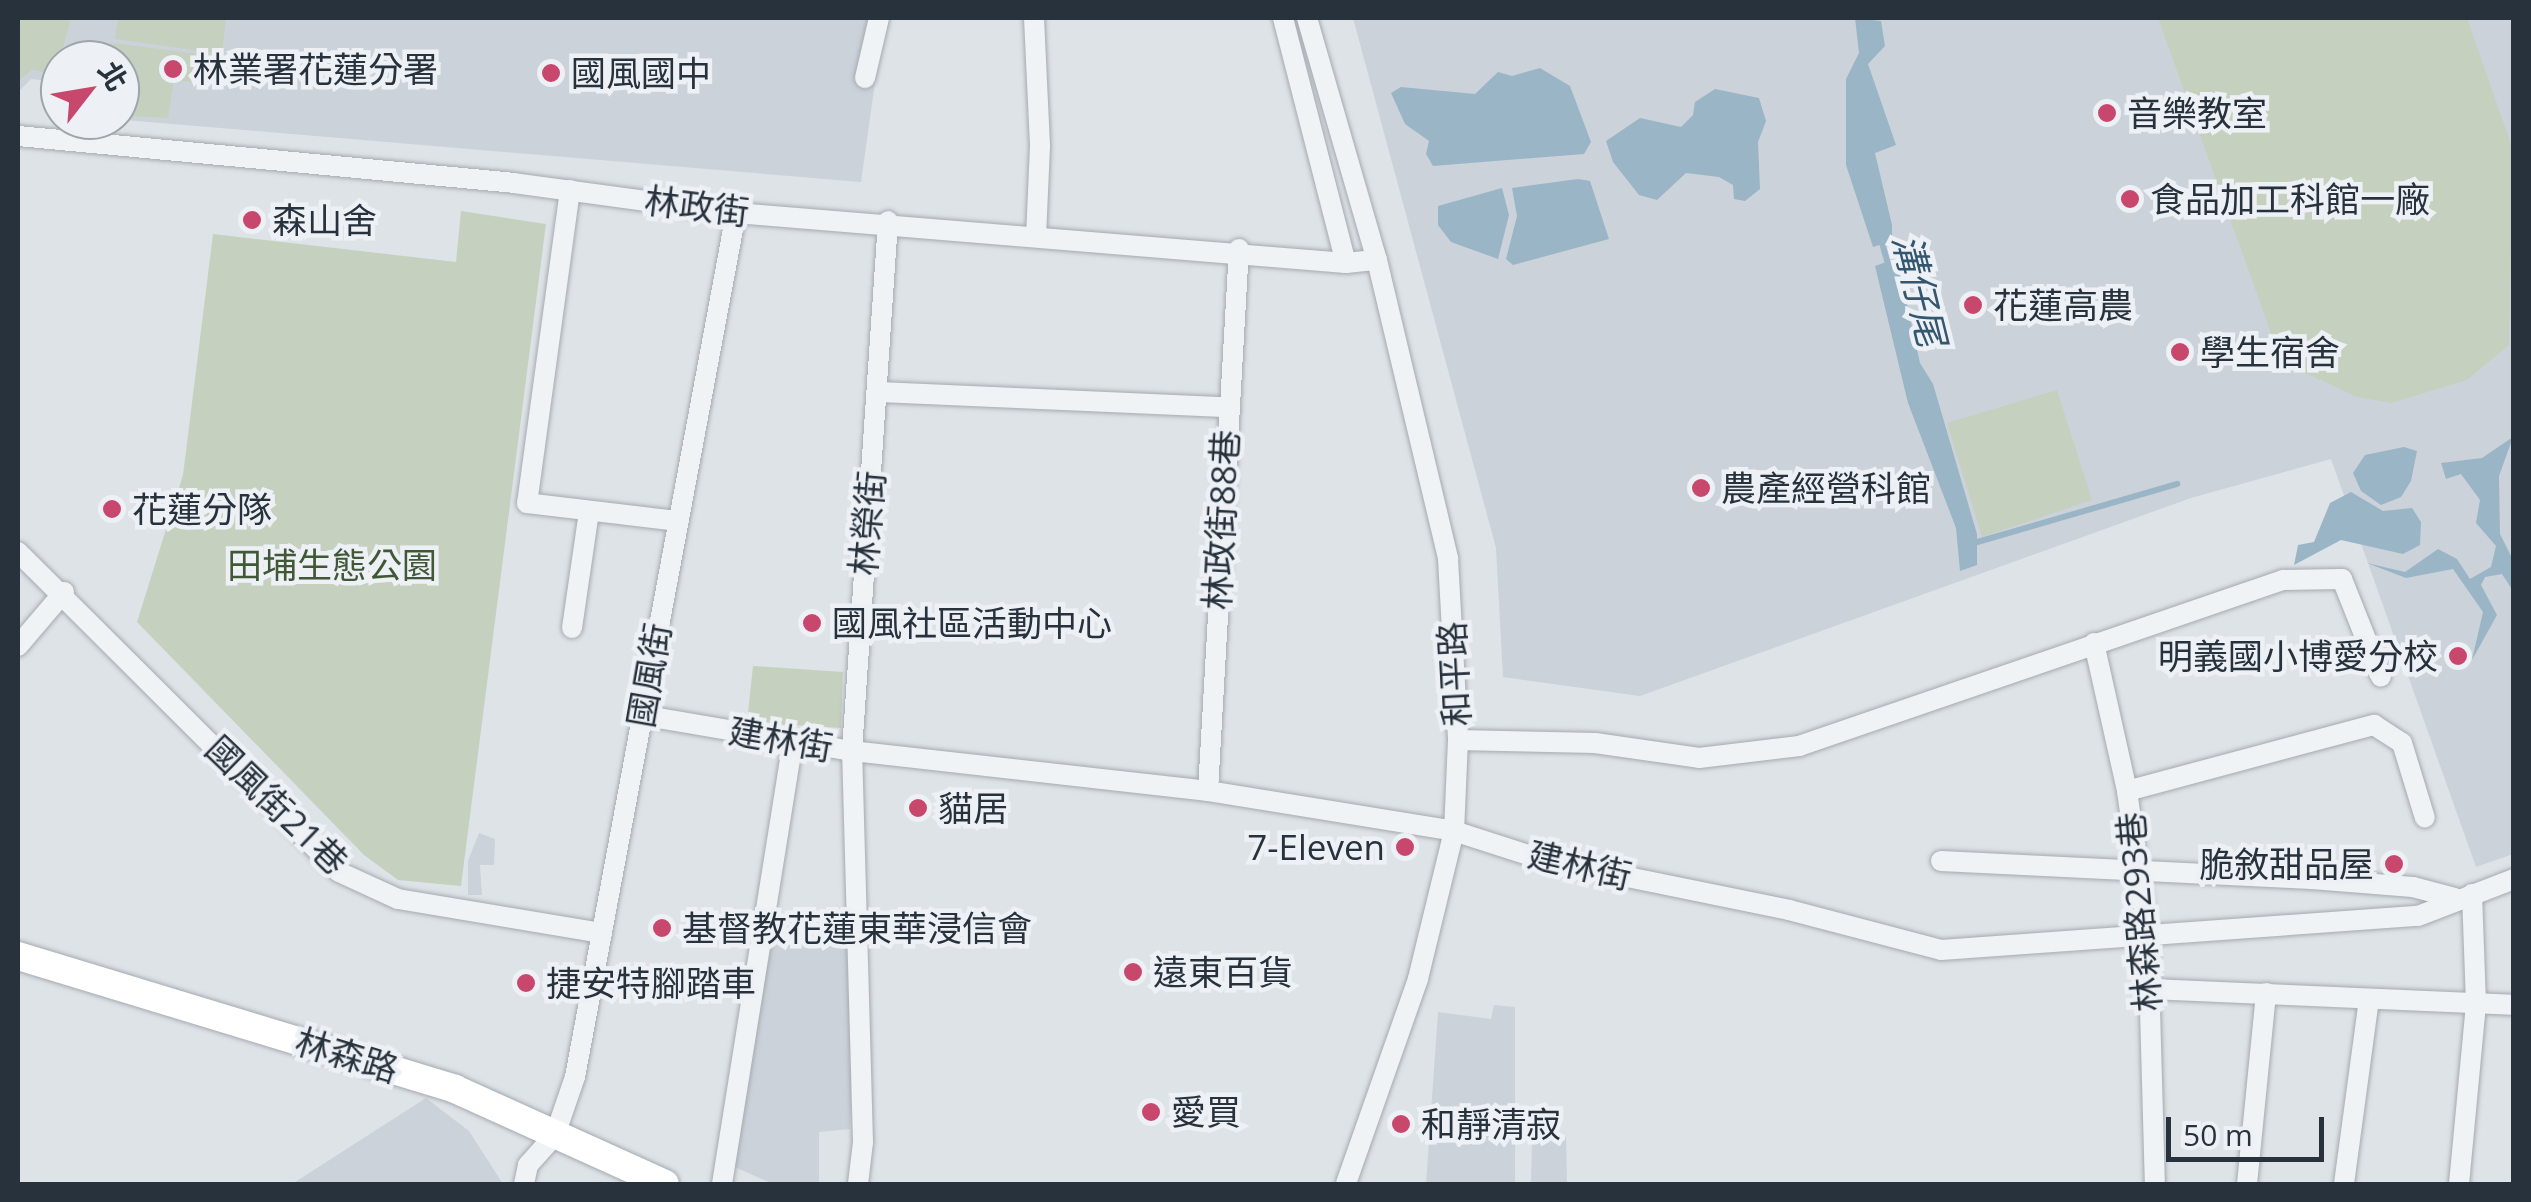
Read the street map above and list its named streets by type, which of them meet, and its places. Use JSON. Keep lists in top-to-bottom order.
{
  "streets": {
    "street": [
      "林政街",
      "林政街88巷",
      "林榮街",
      "和平路",
      "國風街",
      "建林街",
      "國風街21巷",
      "林森路293巷",
      "林森路"
    ]
  },
  "crossings": [
    ["林政街", "林政街88巷"],
    ["林政街", "林榮街"],
    ["林政街", "和平路"],
    ["林政街", "國風街"],
    ["林政街88巷", "建林街"],
    ["林榮街", "建林街"],
    ["和平路", "建林街"],
    ["國風街", "建林街"],
    ["國風街", "國風街21巷"],
    ["國風街", "林森路"],
    ["建林街", "林森路293巷"]
  ],
  "water": ["溝仔尾"],
  "parks": ["田埔生態公園"],
  "places": [
    "林業署花蓮分署",
    "國風國中",
    "音樂教室",
    "食品加工科館一廠",
    "森山舍",
    "花蓮高農",
    "學生宿舍",
    "農產經營科館",
    "花蓮分隊",
    "國風社區活動中心",
    "明義國小博愛分校",
    "貓居",
    "7-Eleven",
    "脆敘甜品屋",
    "基督教花蓮東華浸信會",
    "遠東百貨",
    "捷安特腳踏車",
    "愛買",
    "和靜清寂"
  ],
  "scale_bar": "50 m",
  "north": "top right"
}
